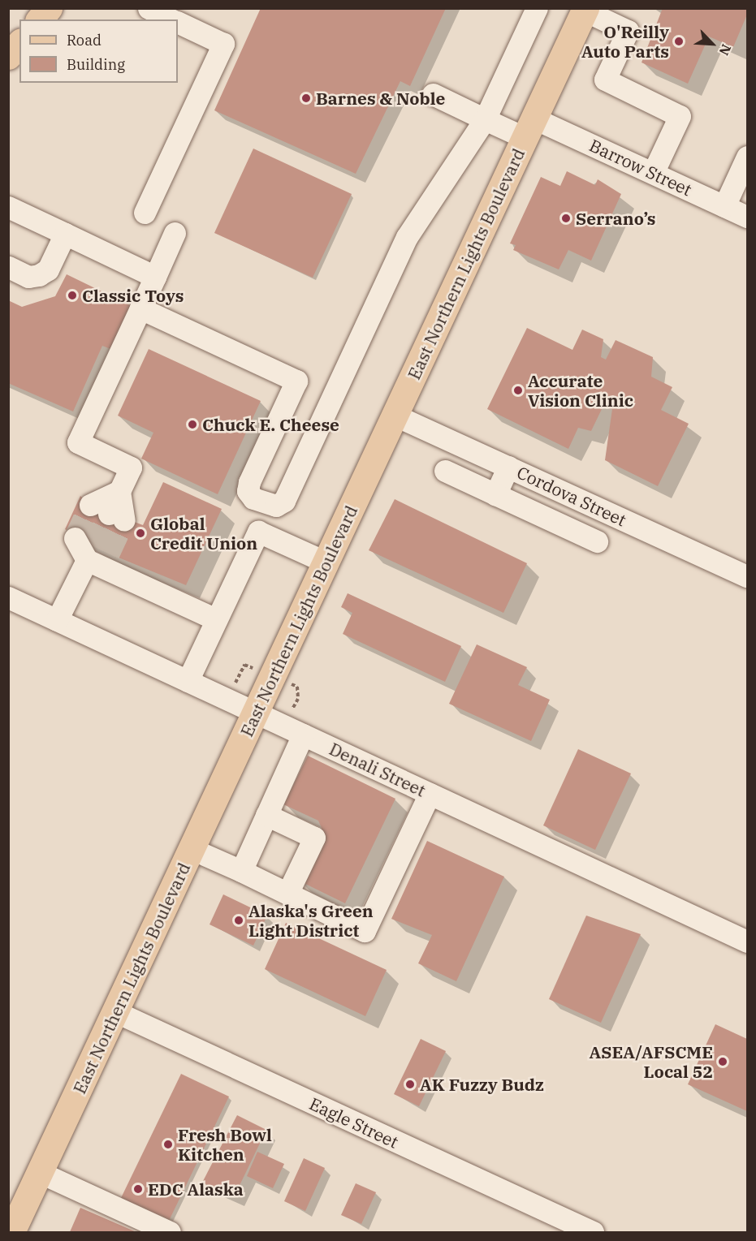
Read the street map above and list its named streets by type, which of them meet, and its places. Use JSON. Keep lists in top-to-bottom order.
{
  "streets": {
    "main road": ["East Northern Lights Boulevard"],
    "street": [
      "Barrow Street",
      "Cordova Street",
      "Denali Street",
      "Eagle Street"
    ]
  },
  "crossings": [
    ["Barrow Street", "East Northern Lights Boulevard"],
    ["East Northern Lights Boulevard", "Cordova Street"],
    ["East Northern Lights Boulevard", "Denali Street"],
    ["East Northern Lights Boulevard", "Eagle Street"]
  ],
  "places": [
    "O'Reilly Auto Parts",
    "Barnes & Noble",
    "Serrano’s",
    "Classic Toys",
    "Accurate Vision Clinic",
    "Chuck E. Cheese",
    "Global Credit Union",
    "Alaska's Green Light District",
    "ASEA/AFSCME Local 52",
    "AK Fuzzy Budz",
    "Fresh Bowl Kitchen",
    "EDC Alaska"
  ],
  "legend": ["Road", "Building"],
  "north": "bottom right"
}
